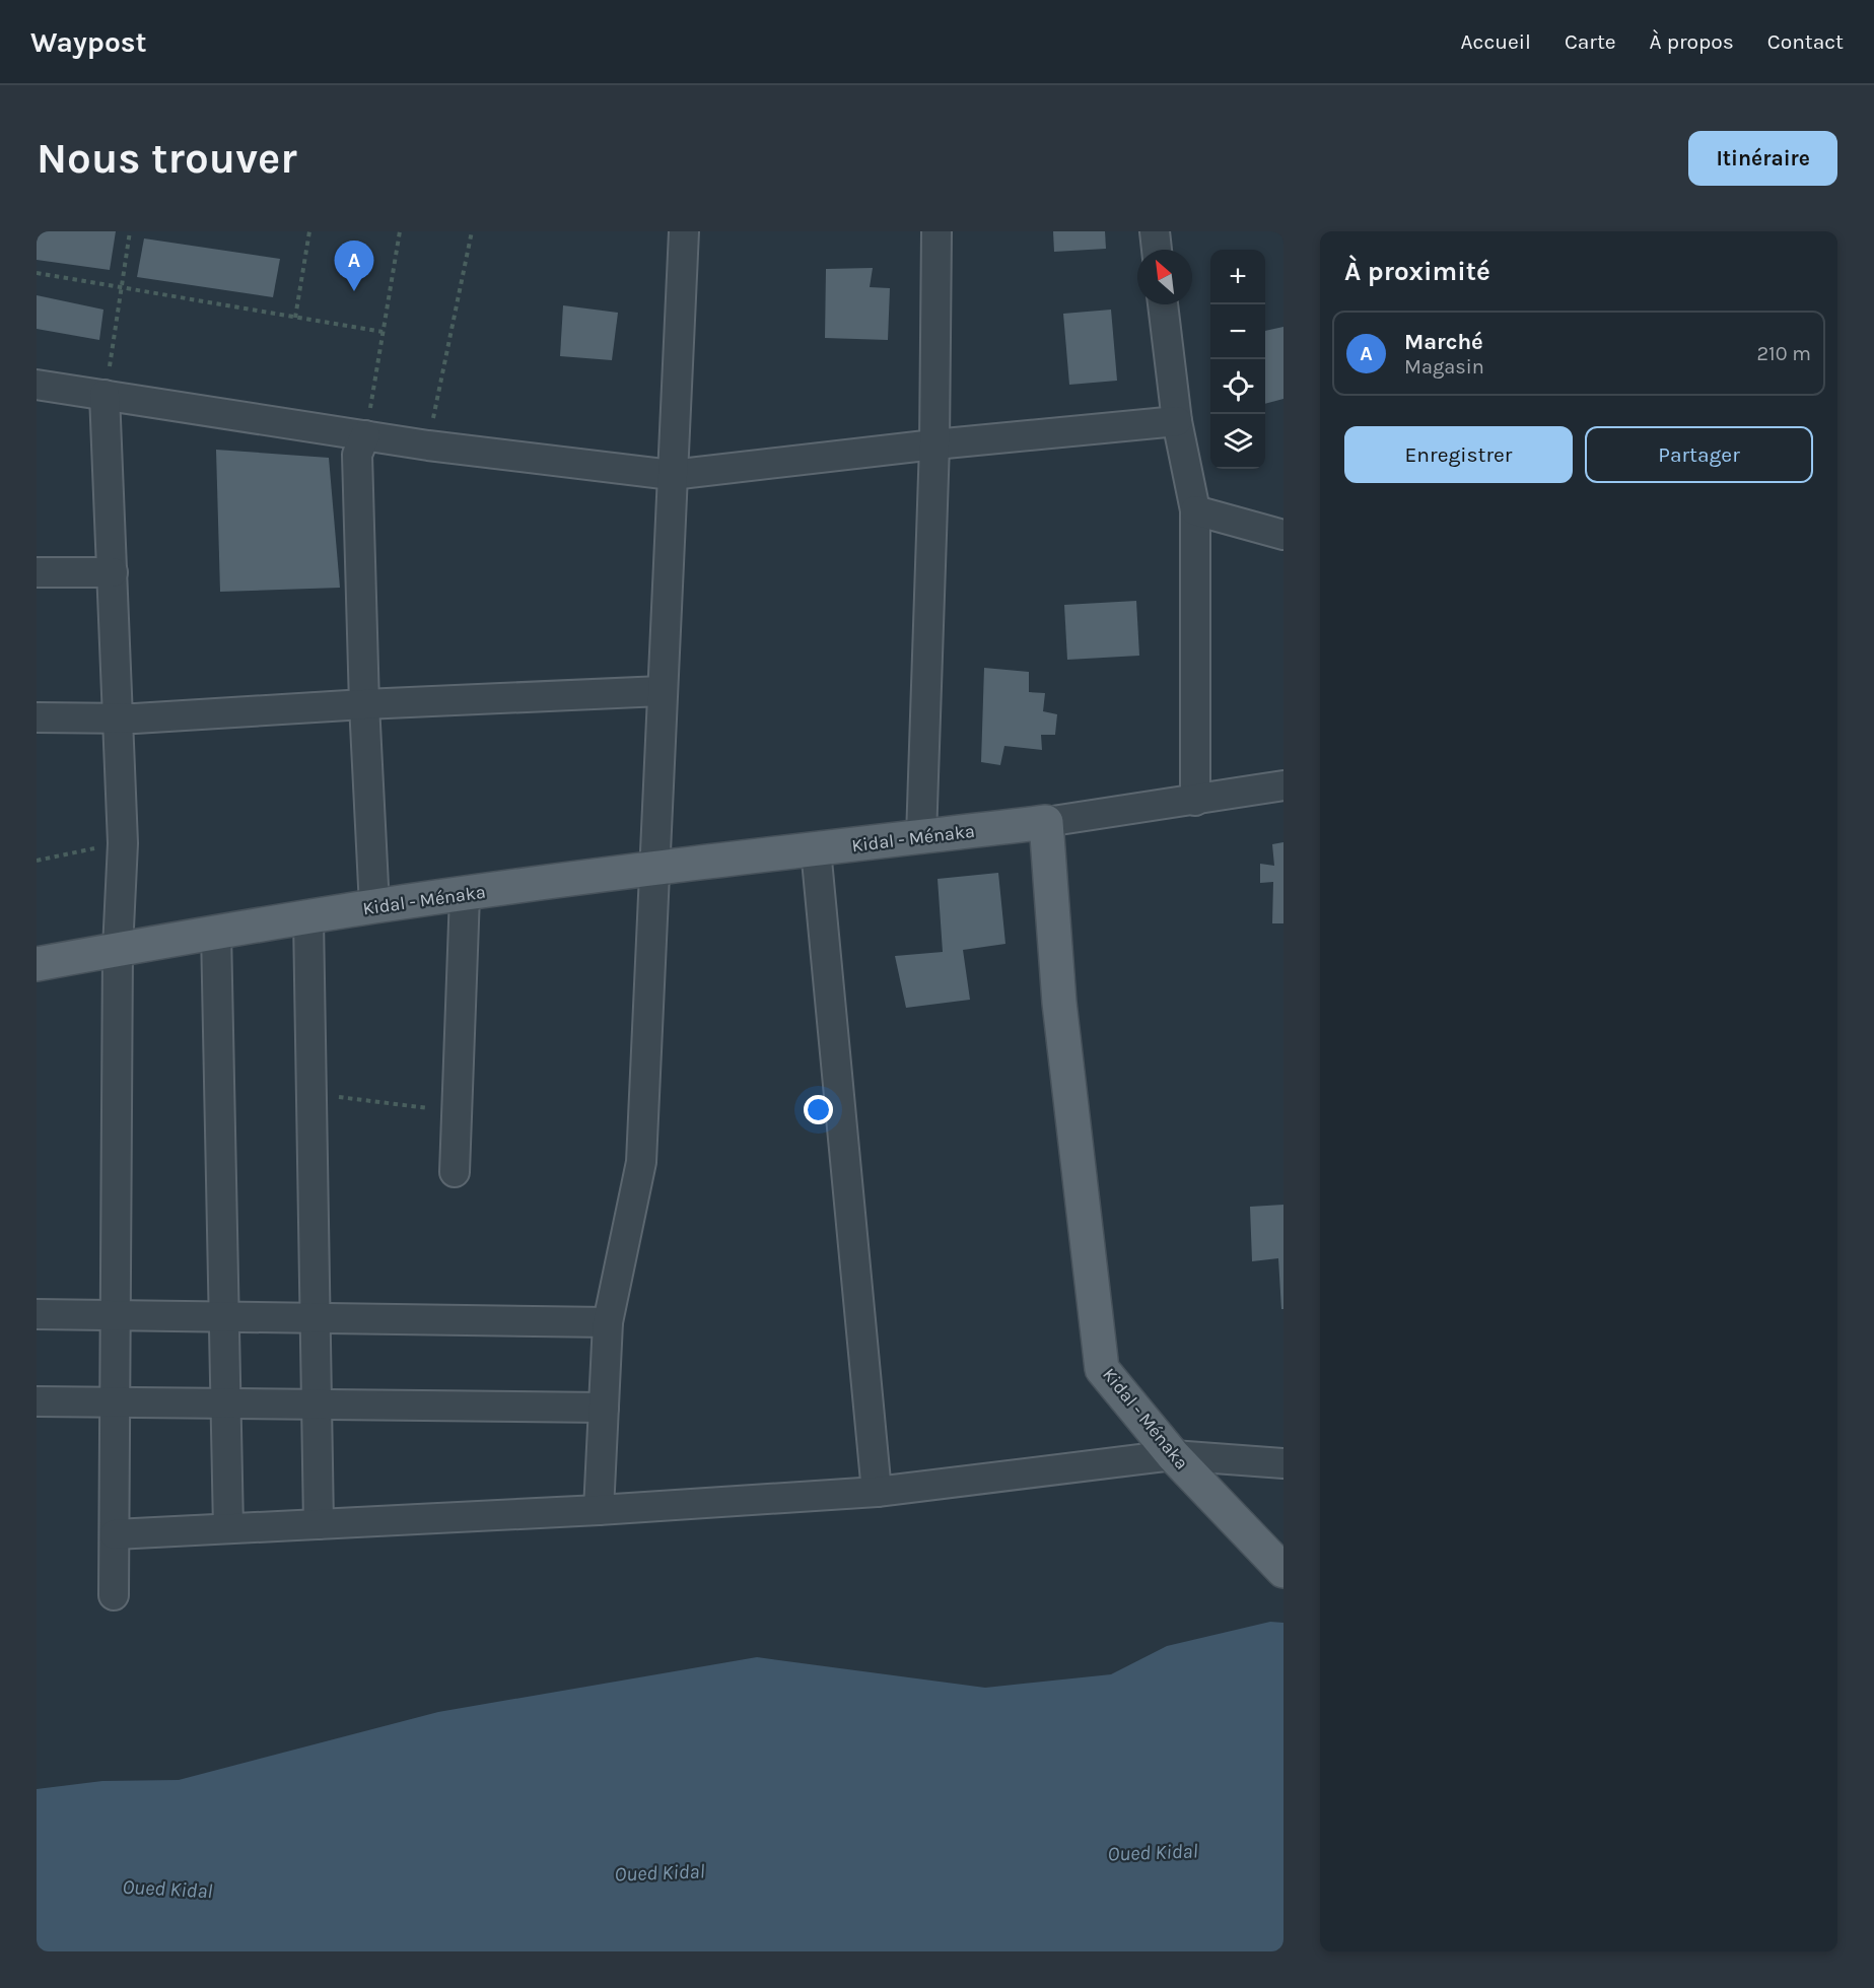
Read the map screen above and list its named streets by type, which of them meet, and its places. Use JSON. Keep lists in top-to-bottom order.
{
  "streets": {
    "main road": ["Kidal - Ménaka"]
  },
  "water": ["Oued Kidal"],
  "north": "top left",
  "page": {
    "header": "Waypost",
    "nav": [
      "Accueil",
      "Carte",
      "À propos",
      "Contact"
    ],
    "buttons": [
      "Itinéraire",
      ["Enregistrer", "Partager"]
    ],
    "title": "Nous trouver",
    "heading": "À proximité",
    "pins": "A",
    "map_buttons": ["+", "−"],
    "list": [
      {
        "mark": "A",
        "name": "Marché",
        "note": "Magasin",
        "value": "210 m"
      }
    ]
  }
}
